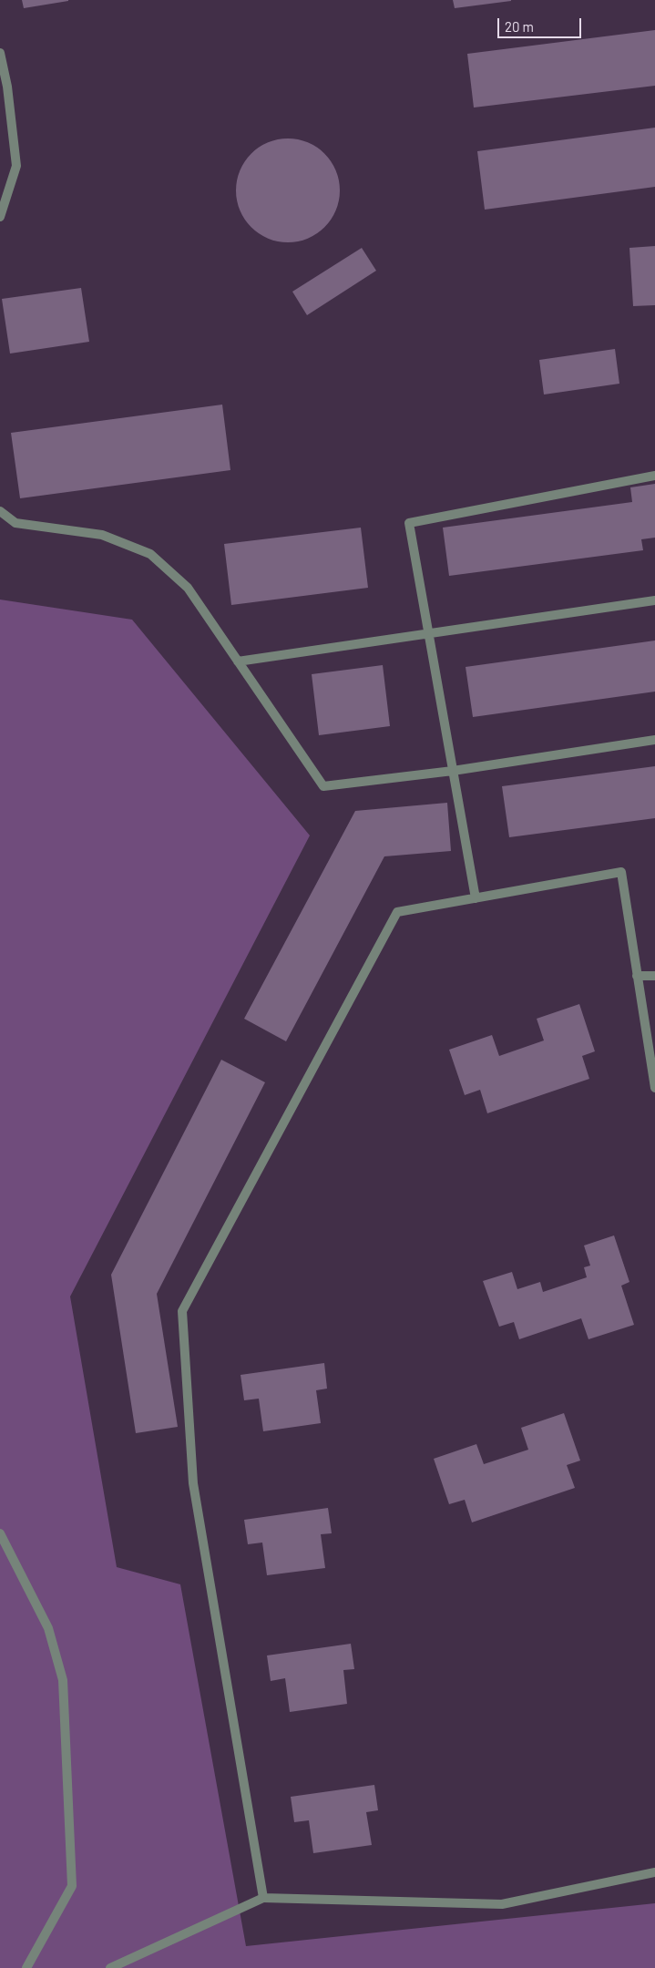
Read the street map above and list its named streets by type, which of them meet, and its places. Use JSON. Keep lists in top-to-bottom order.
{
  "scale_bar": "20 m"
}
